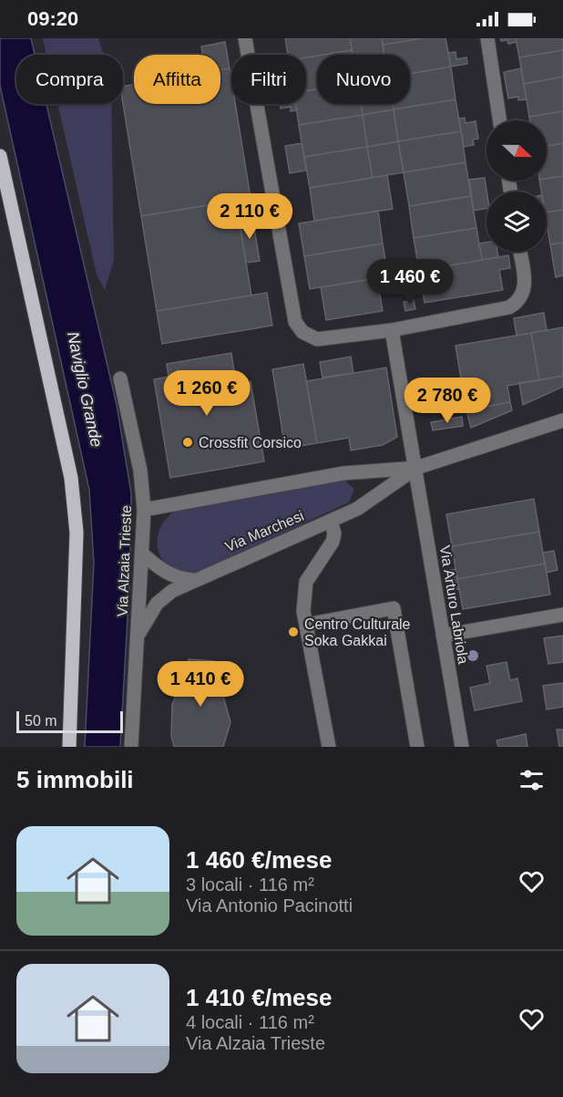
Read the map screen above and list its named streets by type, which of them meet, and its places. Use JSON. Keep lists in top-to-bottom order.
{
  "streets": {
    "street": ["Via Marchesi", "Via Alzaia Trieste", "Via Arturo Labriola"]
  },
  "crossings": [
    ["Via Marchesi", "Via Alzaia Trieste"],
    ["Via Marchesi", "Via Arturo Labriola"]
  ],
  "water": ["Naviglio Grande"],
  "places": ["Crossfit Corsico", "Centro Culturale Soka Gakkai"],
  "scale_bar": "50 m",
  "north": "right",
  "page": {
    "status": "09:20",
    "chip": [
      "Compra",
      "Affitta",
      "Filtri",
      "Nuovo"
    ],
    "price": [
      "2 110 €",
      "1 460 €",
      "1 260 €",
      "2 780 €",
      "1 410 €"
    ],
    "scale": "50 m",
    "heading": "5 immobili",
    "list": [
      {
        "name": "1 460 €/mese",
        "note": "3 locali · 116 m² · Via Antonio Pacinotti"
      },
      {
        "name": "1 410 €/mese",
        "note": "4 locali · 116 m² · Via Alzaia Trieste"
      }
    ]
  }
}
